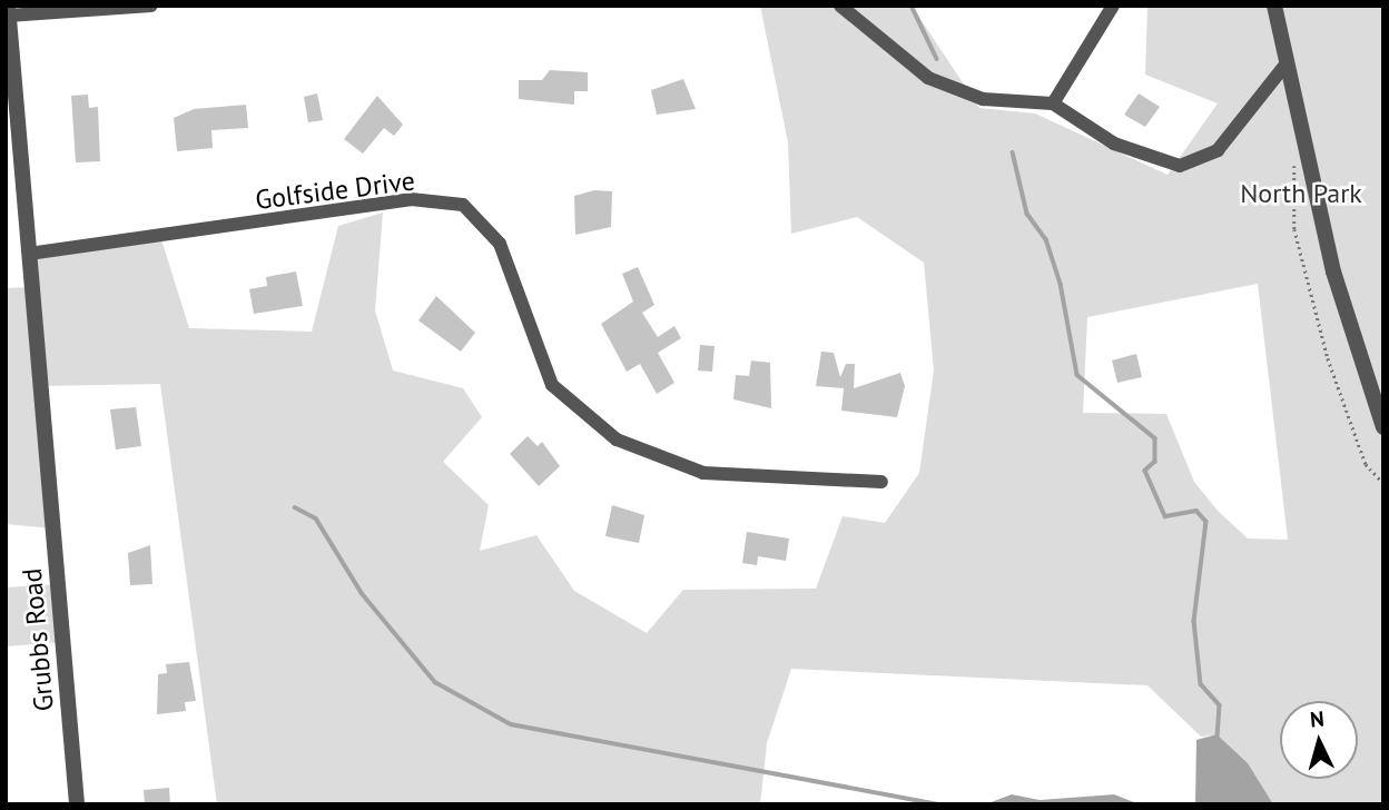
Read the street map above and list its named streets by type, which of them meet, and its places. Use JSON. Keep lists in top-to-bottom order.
{
  "streets": {
    "street": ["Golfside Drive", "Grubbs Road"]
  },
  "crossings": [
    ["Golfside Drive", "Grubbs Road"]
  ],
  "parks": ["North Park"],
  "north": "top"
}
